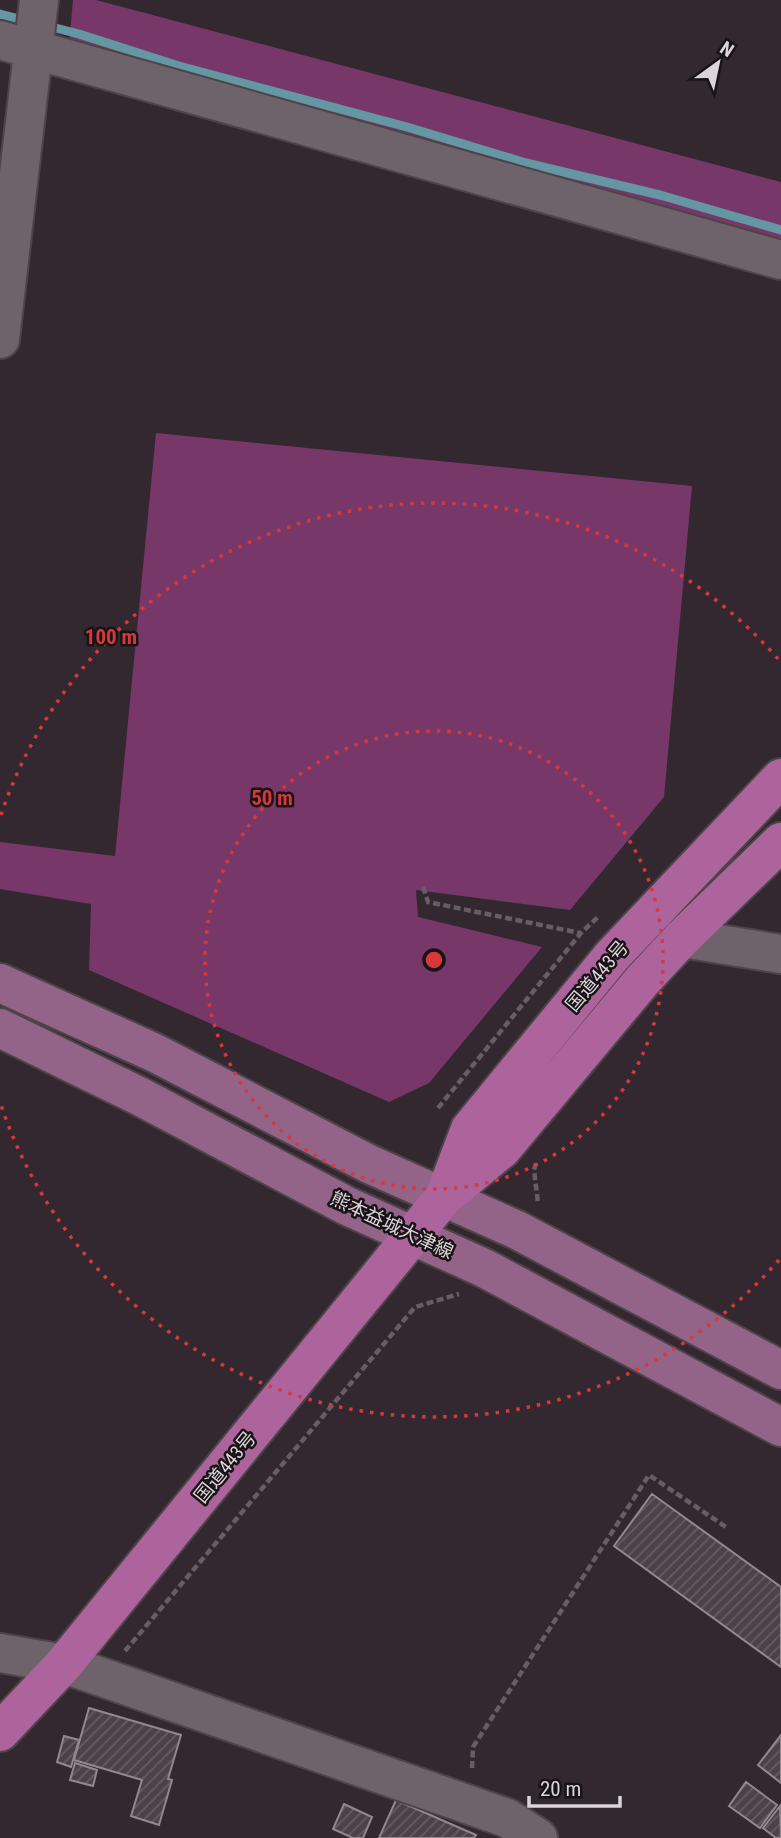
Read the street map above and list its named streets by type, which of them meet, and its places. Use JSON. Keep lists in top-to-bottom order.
{
  "streets": {
    "highway": ["国道443号"],
    "main road": ["熊本益城大津線"]
  },
  "crossings": [
    ["国道443号", "熊本益城大津線"]
  ],
  "scale_bar": "20 m",
  "north": "top right",
  "rings": ["100 m", "50 m"]
}
